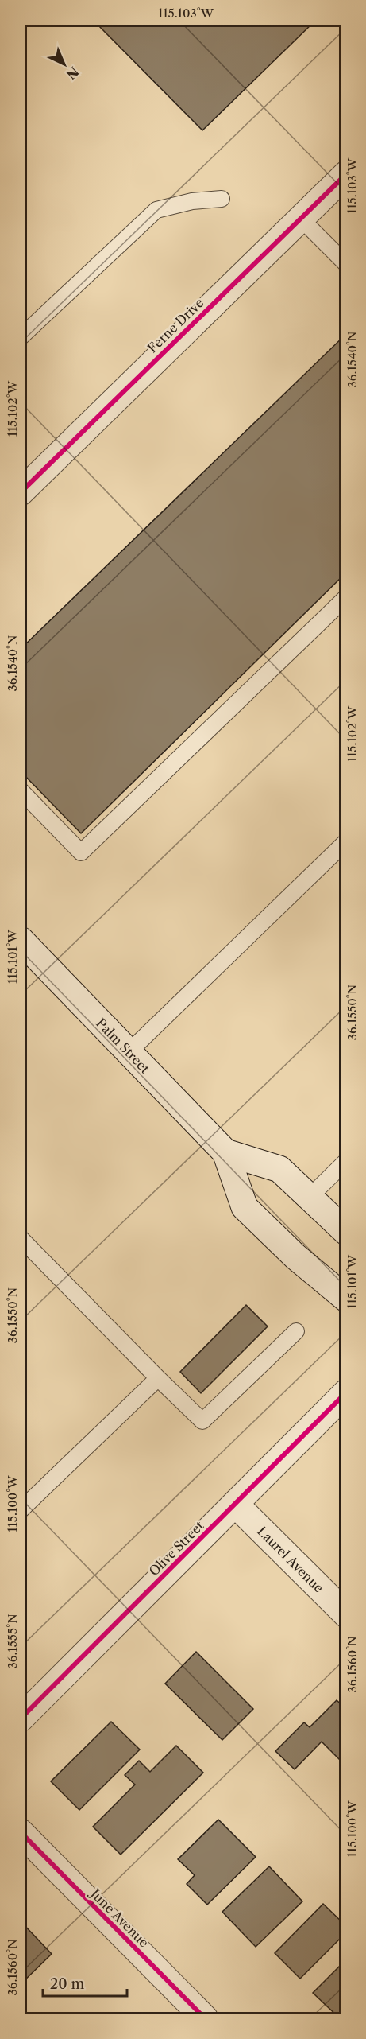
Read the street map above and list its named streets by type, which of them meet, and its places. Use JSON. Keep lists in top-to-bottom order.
{
  "streets": {
    "street": [
      "Ferne Drive",
      "Palm Street",
      "Olive Street",
      "Laurel Avenue",
      "June Avenue"
    ]
  },
  "crossings": [
    ["Olive Street", "Laurel Avenue"]
  ],
  "scale_bar": "20 m",
  "north": "bottom right",
  "coordinates": [
    "115.103°W",
    "36.1540°N",
    "115.102°W",
    "115.101°W",
    "36.1550°N",
    "115.100°W",
    "36.1555°N",
    "36.1560°N"
  ]
}
